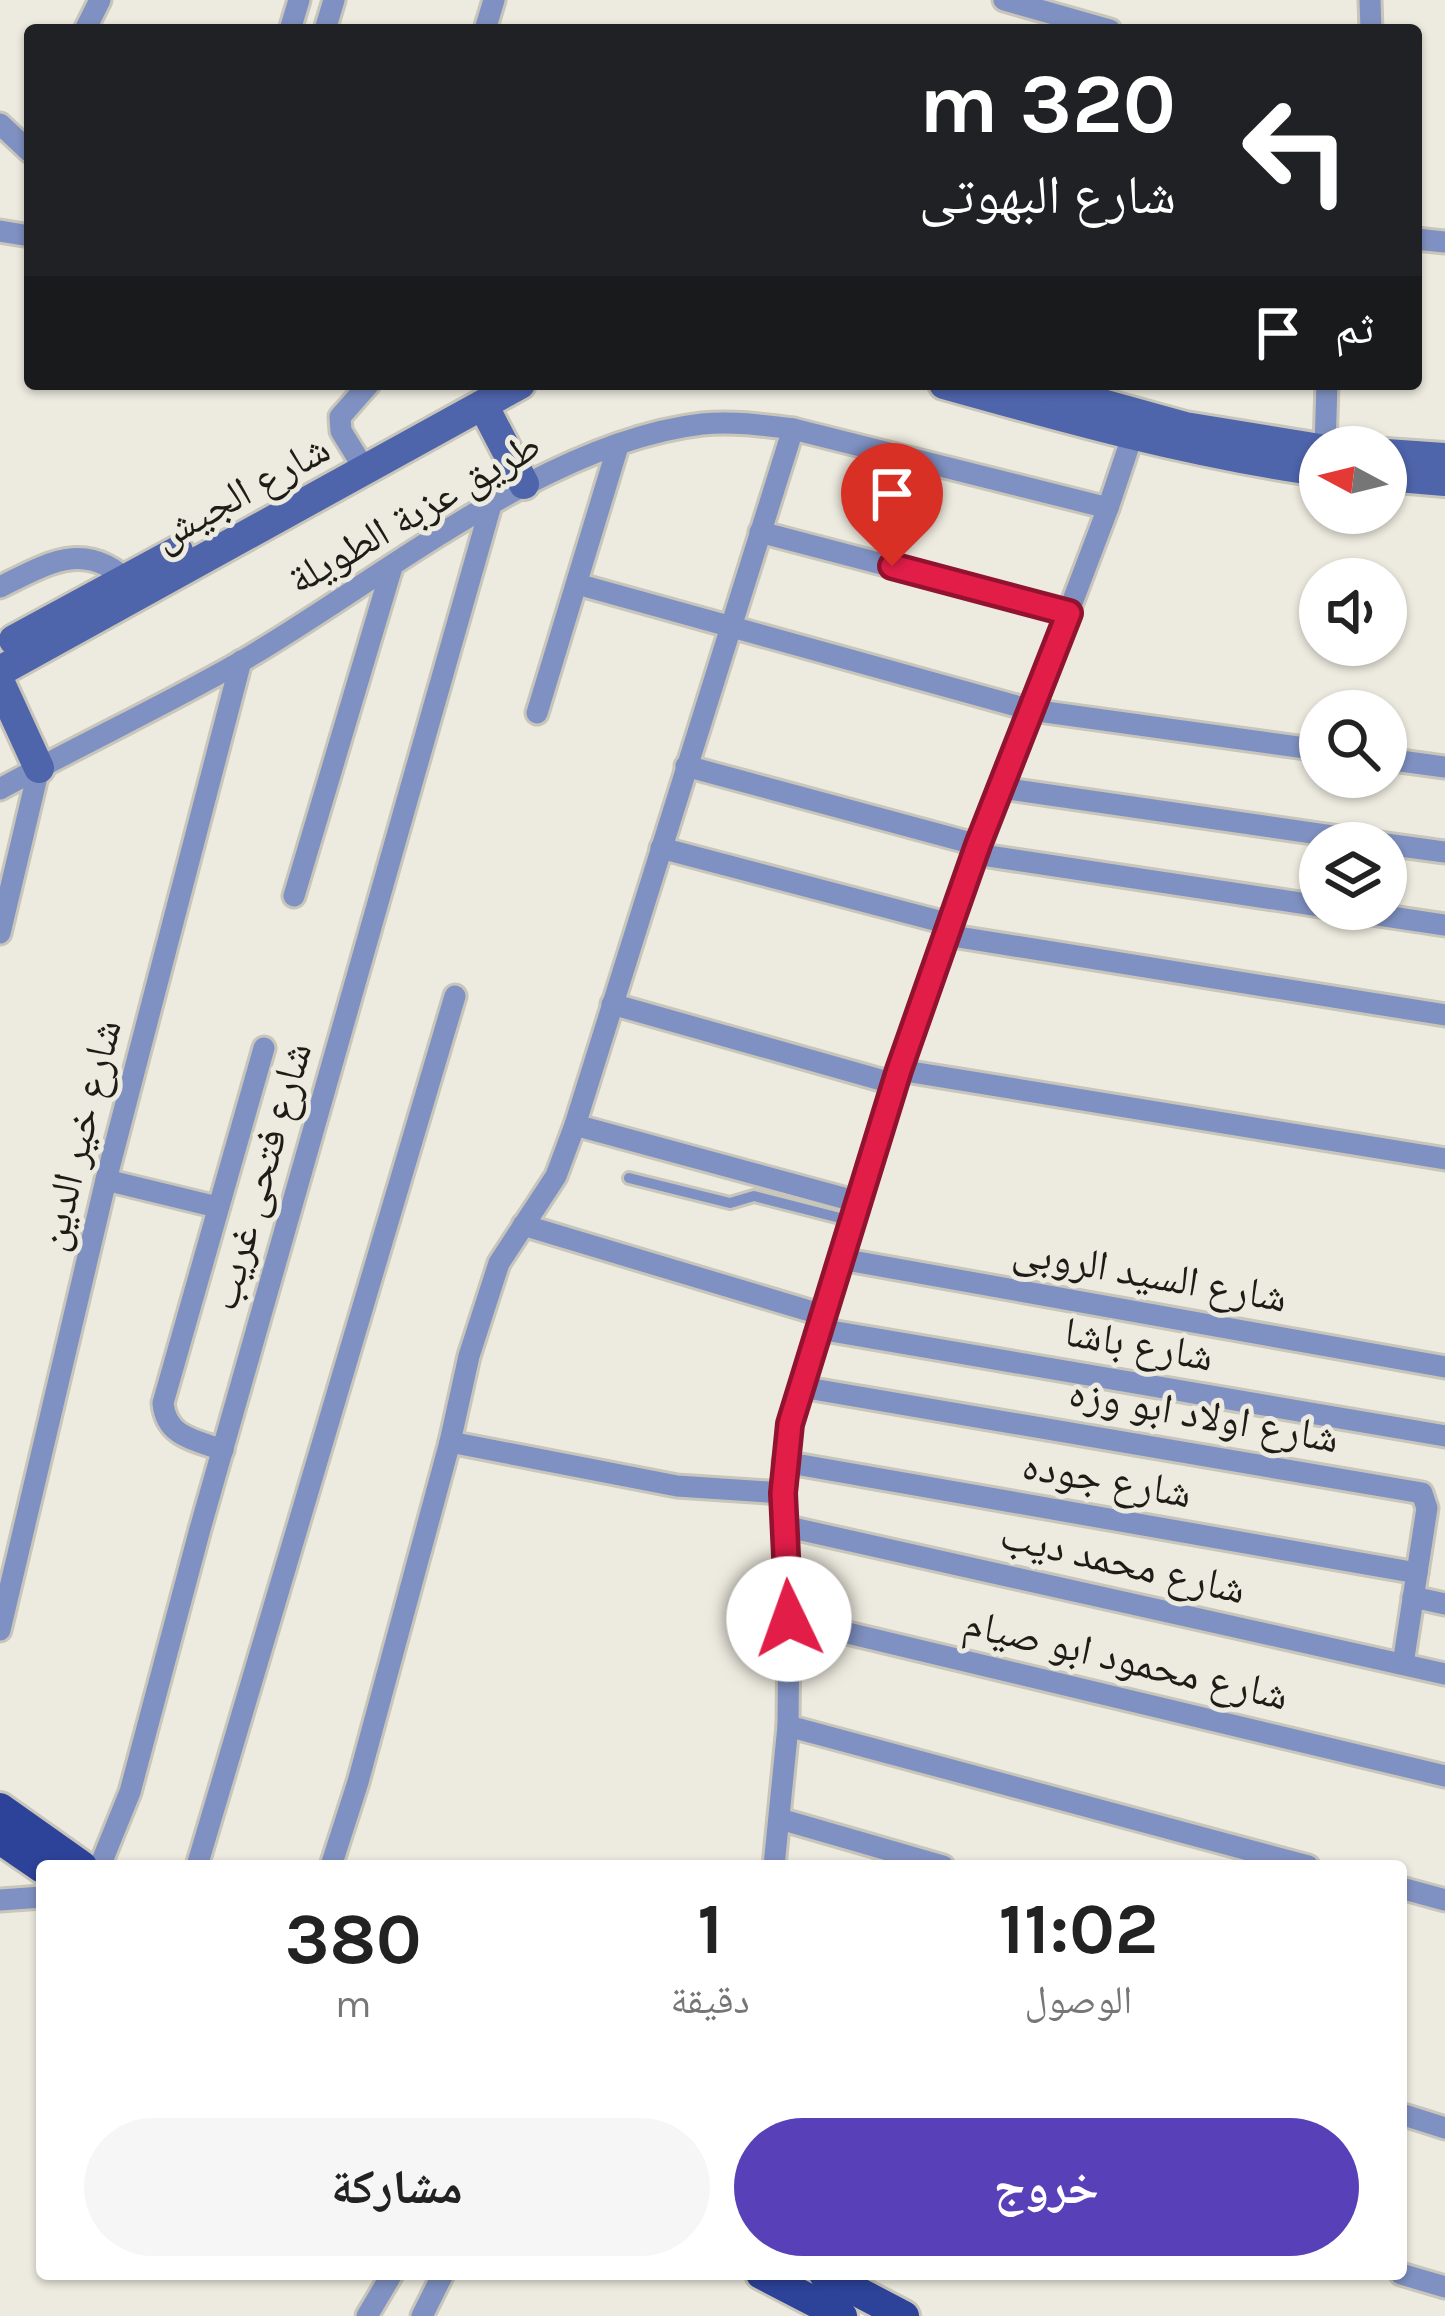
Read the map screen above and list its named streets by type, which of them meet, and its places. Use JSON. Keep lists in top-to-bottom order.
{
  "streets": {
    "main road": ["شارع الجيش"],
    "street": [
      "طريق عزبة الطويلة",
      "شارع خير الدين",
      "شارع فتحى غريب",
      "شارع السيد الروبى",
      "شارع باشا",
      "شارع اولاد ابو وزه",
      "شارع جوده",
      "شارع محمد ديب",
      "شارع محمود ابو صيام"
    ]
  },
  "crossings": [
    ["طريق عزبة الطويلة", "شارع خير الدين"],
    ["طريق عزبة الطويلة", "شارع فتحى غريب"],
    ["شارع اولاد ابو وزه", "شارع جوده"],
    ["شارع اولاد ابو وزه", "شارع محمد ديب"]
  ],
  "north": "left",
  "page": {
    "turn": ["320 m", "شارع البهوتى"],
    "then": "ثم",
    "eta": [
      "11:02",
      "الوصول",
      "1",
      "دقيقة",
      "380",
      "m"
    ],
    "buttons": ["خروج", "مشاركة"]
  }
}
